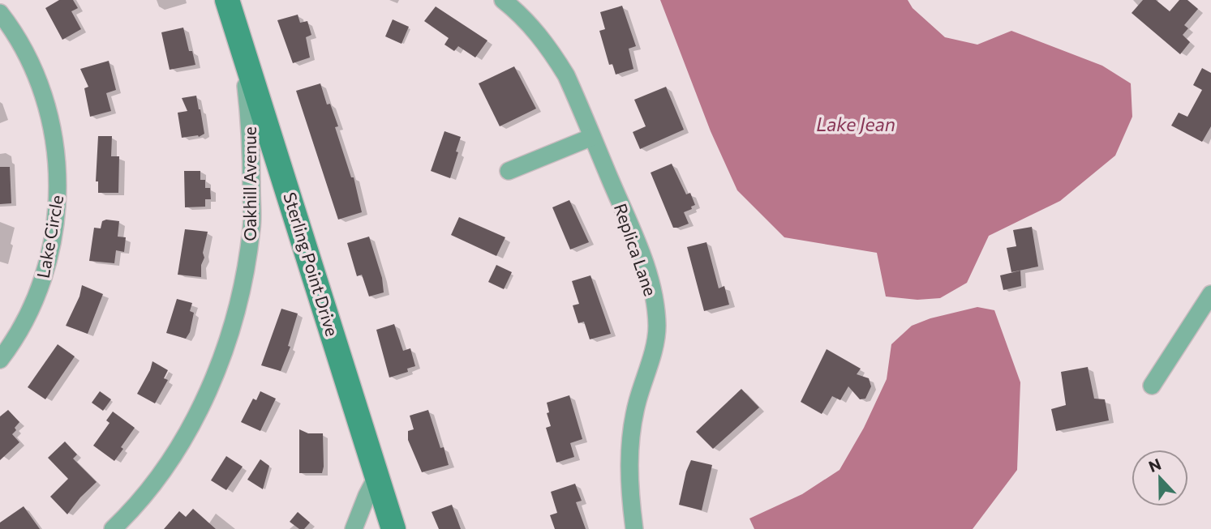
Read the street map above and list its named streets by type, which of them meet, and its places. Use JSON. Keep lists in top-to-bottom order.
{
  "streets": {
    "street": [
      "Oakhill Avenue",
      "Lake Circle",
      "Replica Lane",
      "Sterling Point Drive"
    ]
  },
  "crossings": [
    ["Oakhill Avenue", "Sterling Point Drive"]
  ],
  "water": ["Lake Jean"],
  "north": "top"
}
